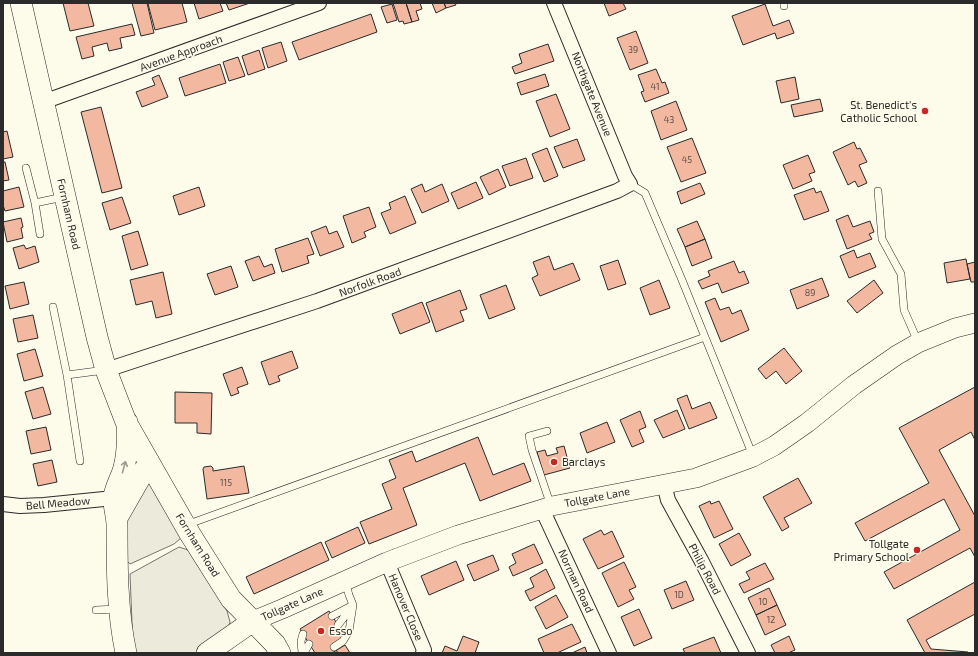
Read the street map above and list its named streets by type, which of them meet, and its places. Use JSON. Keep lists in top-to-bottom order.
{
  "streets": {
    "main road": ["Fornham Road", "Tollgate Lane"],
    "street": [
      "Avenue Approach",
      "Northgate Avenue",
      "Norfolk Road",
      "Bell Meadow",
      "Philip Road",
      "Norman Road",
      "Hanover Close"
    ]
  },
  "crossings": [
    ["Avenue Approach", "Fornham Road"],
    ["Northgate Avenue", "Norfolk Road"],
    ["Fornham Road", "Norfolk Road"],
    ["Fornham Road", "Tollgate Lane"],
    ["Fornham Road", "Bell Meadow"],
    ["Tollgate Lane", "Philip Road"],
    ["Tollgate Lane", "Norman Road"],
    ["Tollgate Lane", "Hanover Close"]
  ],
  "places": [
    "St. Benedict's Catholic School",
    "Barclays",
    "Tollgate Primary School",
    "Esso"
  ],
  "house_numbers": [
    "39",
    "41",
    "43",
    "45",
    "89",
    "115",
    "1D",
    "10",
    "12"
  ]
}
